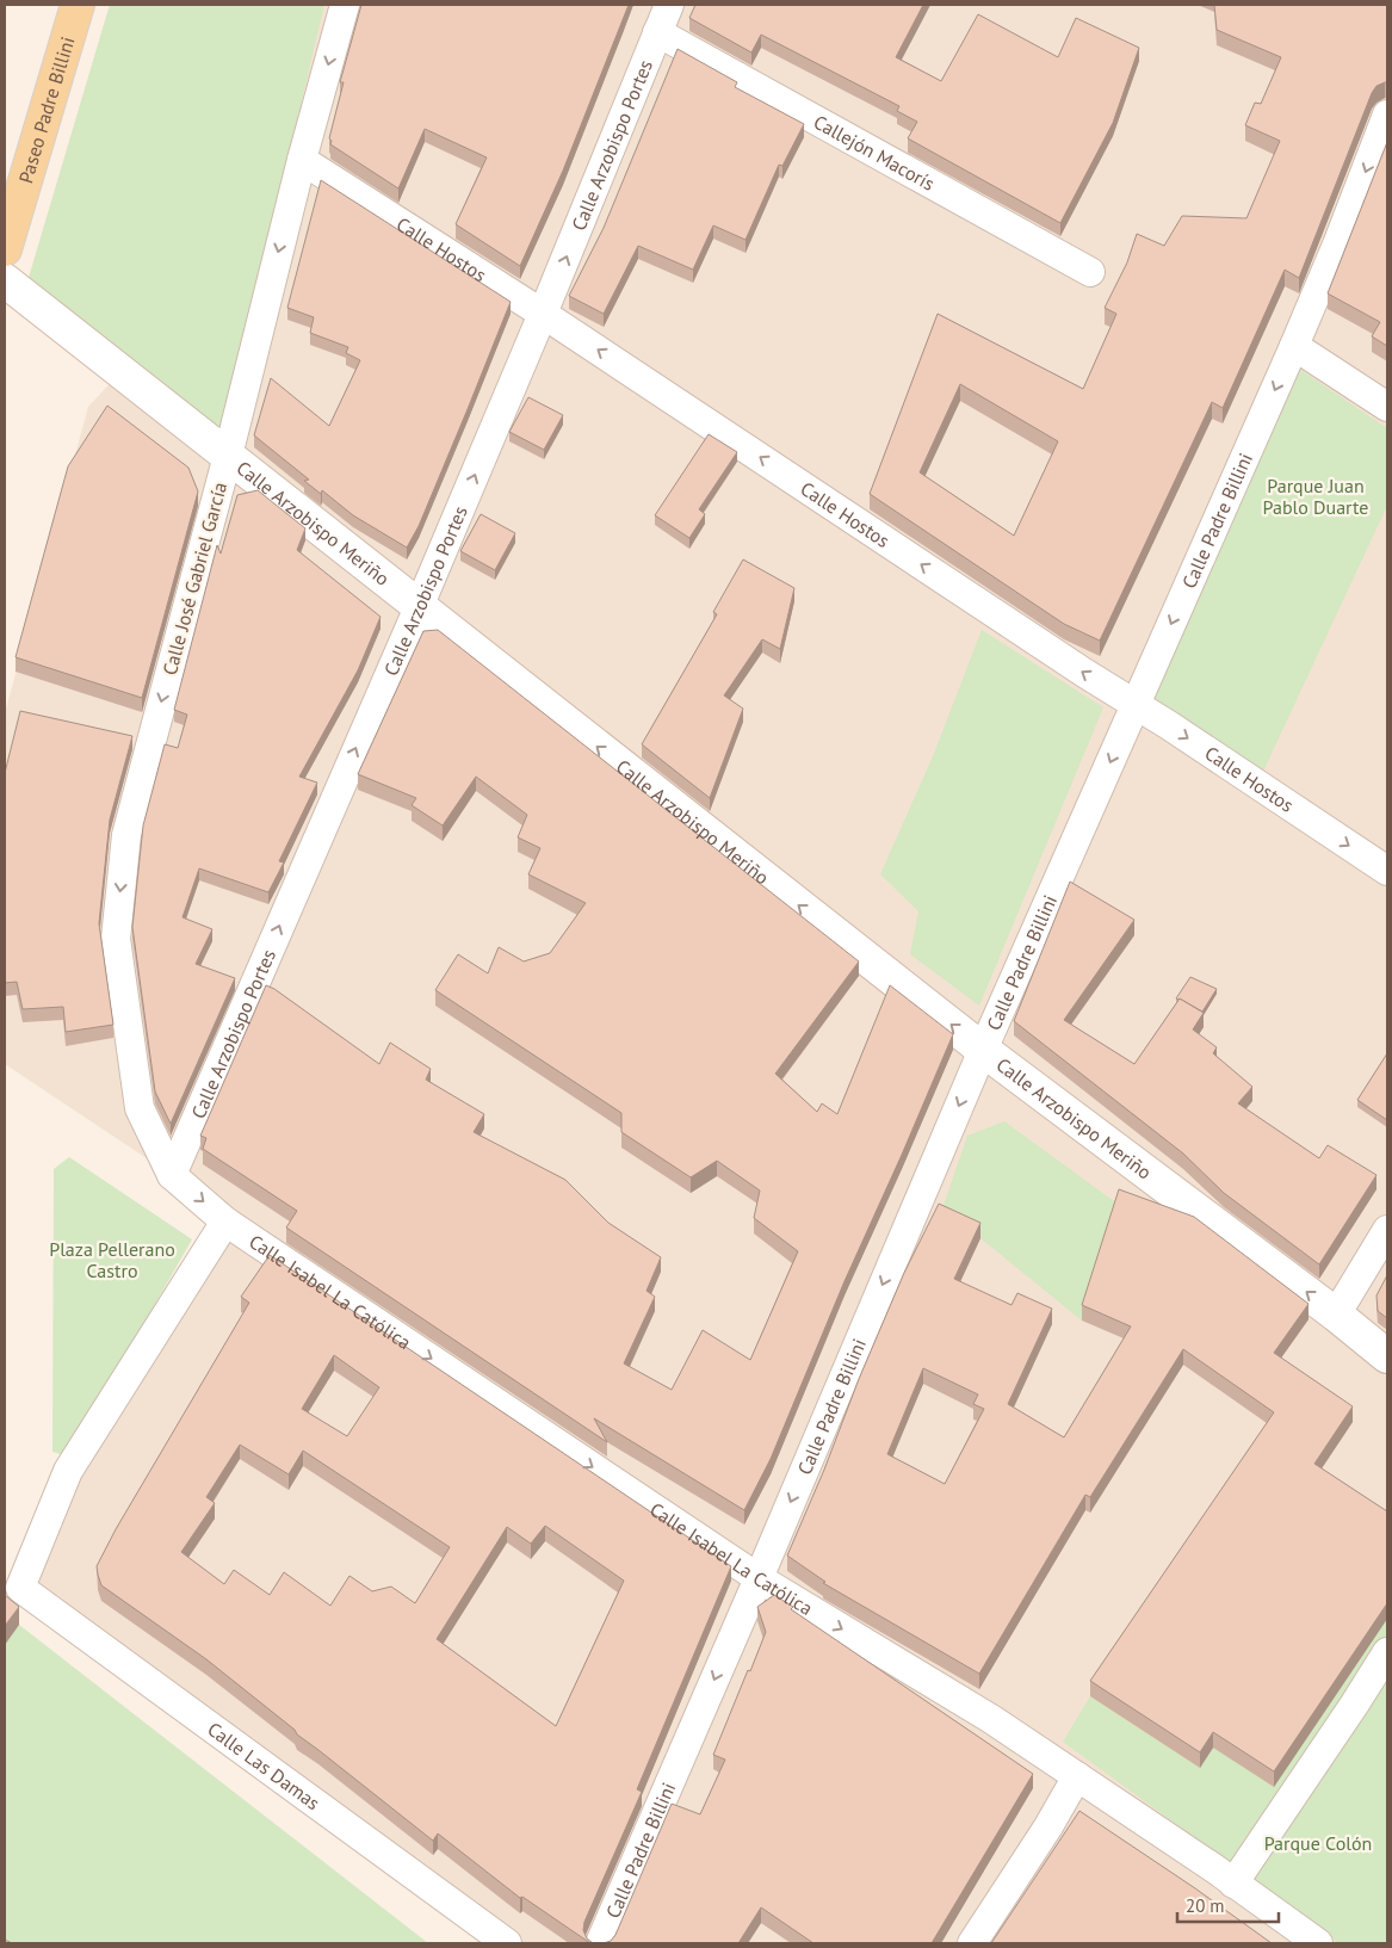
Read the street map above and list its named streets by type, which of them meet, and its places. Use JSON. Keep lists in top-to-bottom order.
{
  "streets": {
    "main road": ["Paseo Padre Billini"],
    "street": [
      "Calle Arzobispo Portes",
      "Callejón Macorís",
      "Calle Hostos",
      "Calle Padre Billini",
      "Calle Arzobispo Meriño",
      "Calle José Gabriel García",
      "Calle Isabel La Católica",
      "Calle Las Damas"
    ]
  },
  "crossings": [
    ["Calle Arzobispo Portes", "Callejón Macorís"],
    ["Calle Arzobispo Portes", "Calle Hostos"],
    ["Calle Arzobispo Portes", "Calle Arzobispo Meriño"],
    ["Calle Arzobispo Portes", "Calle José Gabriel García"],
    ["Calle Arzobispo Portes", "Calle Isabel La Católica"],
    ["Calle Hostos", "Calle Padre Billini"],
    ["Calle Hostos", "Calle José Gabriel García"],
    ["Calle Padre Billini", "Calle Arzobispo Meriño"],
    ["Calle Padre Billini", "Calle Isabel La Católica"],
    ["Calle Arzobispo Meriño", "Calle José Gabriel García"],
    ["Calle José Gabriel García", "Calle Isabel La Católica"],
    ["Calle Isabel La Católica", "Calle Las Damas"]
  ],
  "one_way": [
    "Calle Arzobispo Portes",
    "Calle Padre Billini",
    "Calle Arzobispo Meriño",
    "Calle José Gabriel García",
    "Calle Isabel La Católica"
  ],
  "parks": ["Parque Juan Pablo Duarte", "Plaza Pellerano Castro", "Parque Colón"],
  "scale_bar": "20 m"
}
